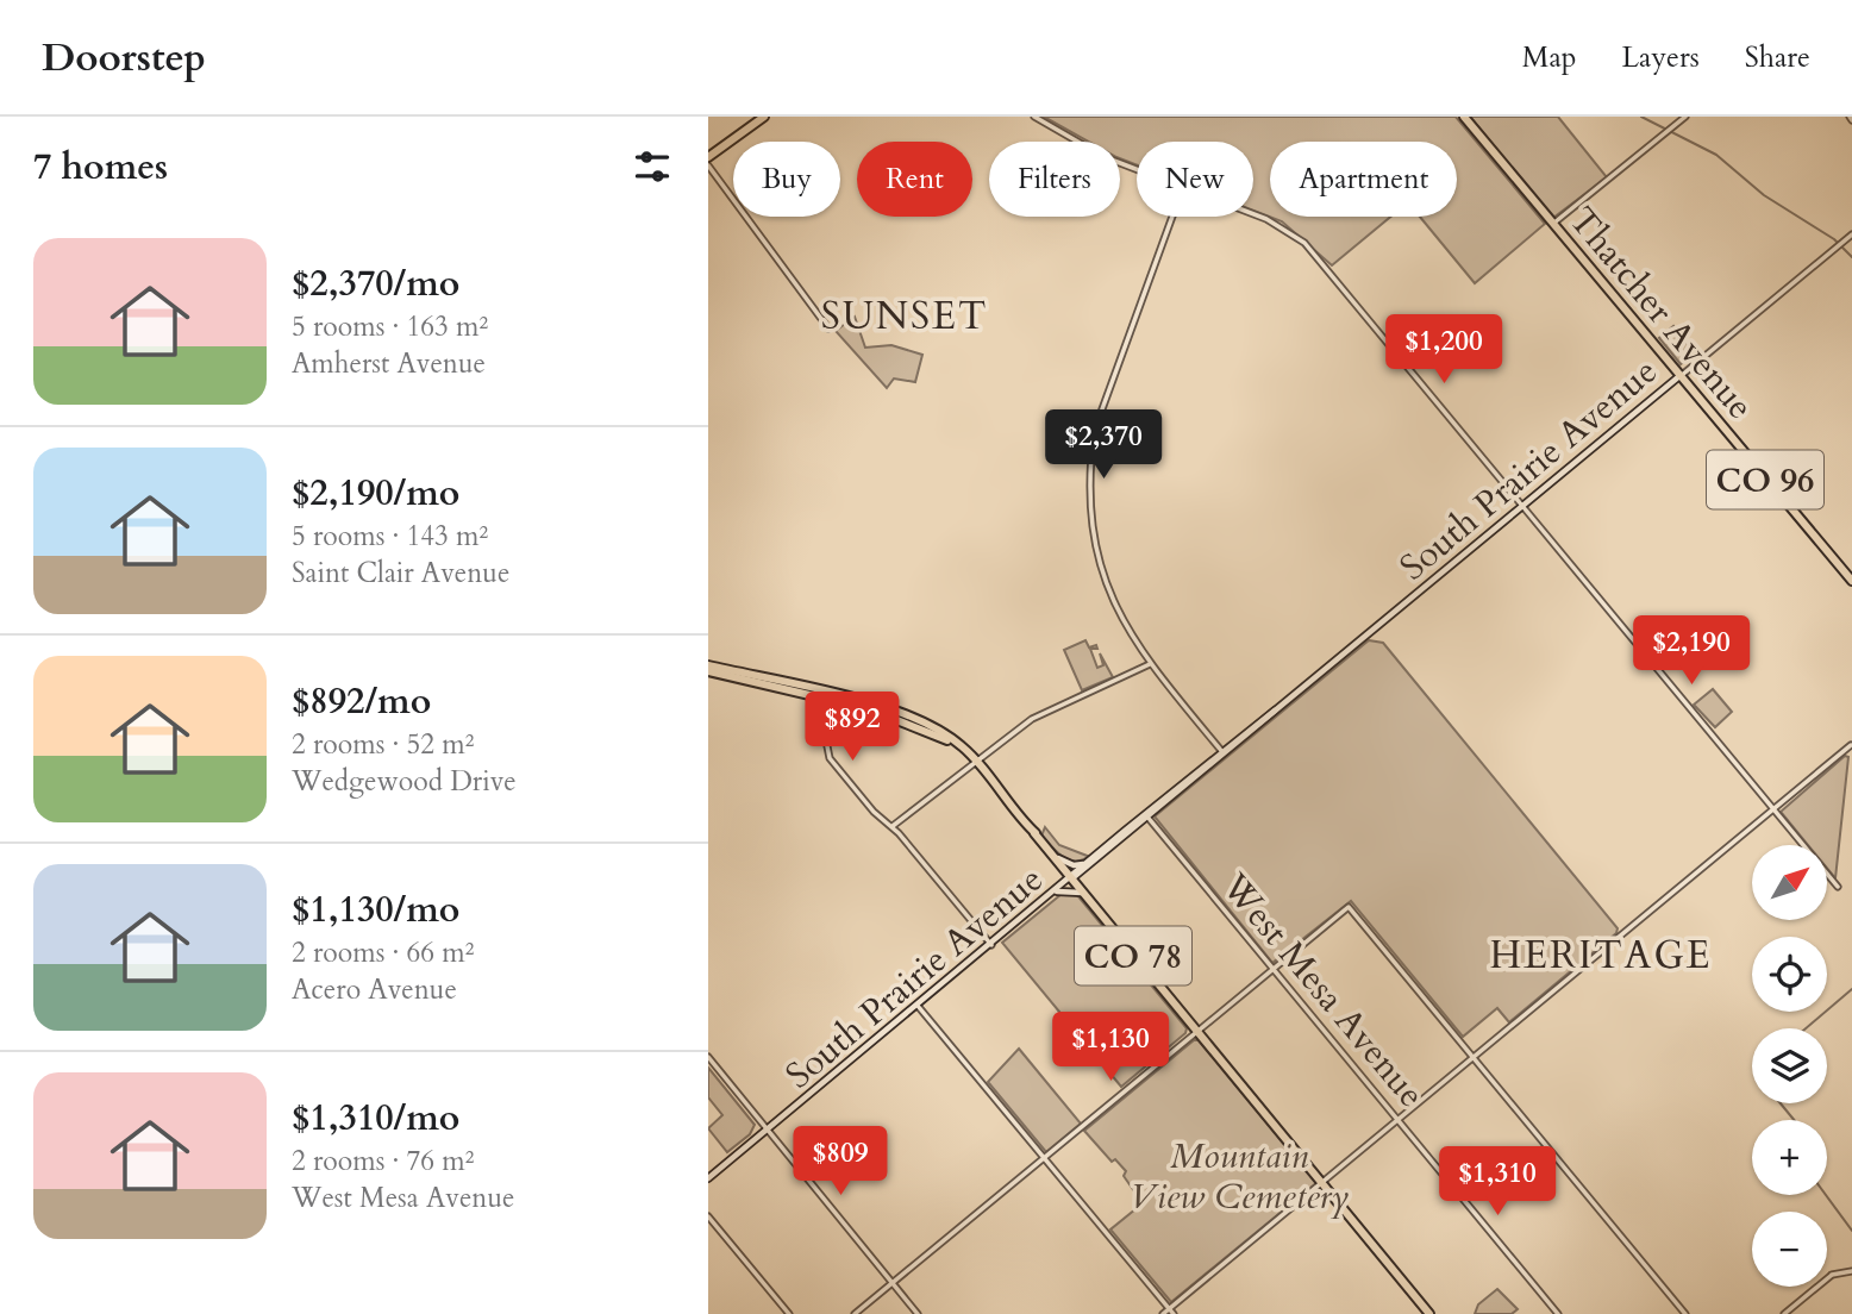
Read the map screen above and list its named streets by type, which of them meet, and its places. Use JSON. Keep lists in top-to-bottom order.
{
  "streets": {
    "main road": [
      "Thatcher Avenue",
      "South Prairie Avenue",
      "CO 96",
      "CO 78"
    ],
    "street": ["West Mesa Avenue"]
  },
  "crossings": [
    ["Thatcher Avenue", "South Prairie Avenue"],
    ["South Prairie Avenue", "CO 78"],
    ["South Prairie Avenue", "West Mesa Avenue"]
  ],
  "districts": ["SUNSET", "HERITAGE"],
  "parks": ["Mountain View Cemetery"],
  "north": "top right",
  "page": {
    "header": "Doorstep",
    "nav": ["Map", "Layers", "Share"],
    "heading": "7 homes",
    "chip": [
      "Buy",
      "Rent",
      "Filters",
      "New",
      "Apartment"
    ],
    "list": [
      {
        "name": "$2,370/mo",
        "note": "5 rooms · 163 m² · Amherst Avenue"
      },
      {
        "name": "$2,190/mo",
        "note": "5 rooms · 143 m² · Saint Clair Avenue"
      },
      {
        "name": "$892/mo",
        "note": "2 rooms · 52 m² · Wedgewood Drive"
      },
      {
        "name": "$1,130/mo",
        "note": "2 rooms · 66 m² · Acero Avenue"
      },
      {
        "name": "$1,310/mo",
        "note": "2 rooms · 76 m² · West Mesa Avenue"
      }
    ],
    "price": [
      "$1,200",
      "$2,370",
      "$2,190",
      "$892",
      "$1,130",
      "$809",
      "$1,310"
    ],
    "map_buttons": ["+", "−"]
  }
}
